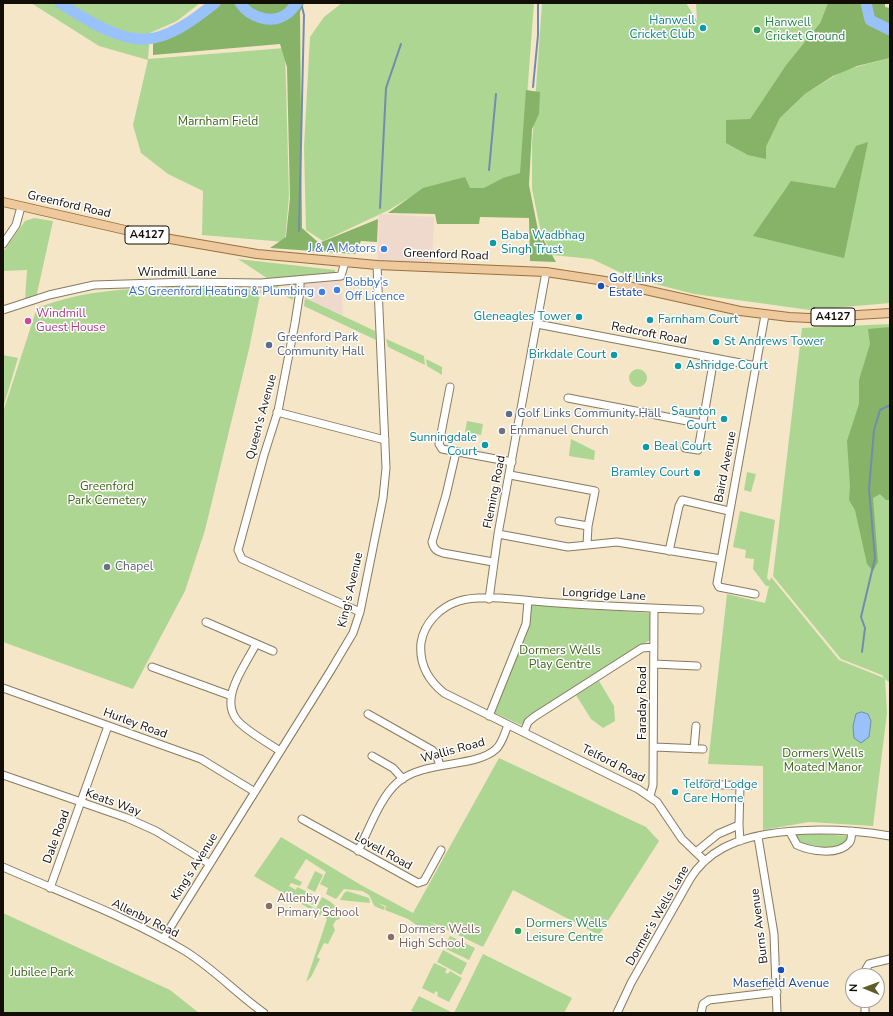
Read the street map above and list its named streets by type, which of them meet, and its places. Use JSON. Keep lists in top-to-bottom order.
{
  "streets": {
    "main road": ["Greenford Road", "A4127"],
    "street": [
      "Windmill Lane",
      "Redcroft Road",
      "Queen's Avenue",
      "Baird Avenue",
      "Fleming Road",
      "King's Avenue",
      "Longridge Lane",
      "Faraday Road",
      "Hurley Road",
      "Wallis Road",
      "Telford Road",
      "Keats Way",
      "Dale Road",
      "Lovell Road",
      "Dormer’s Wells Lane",
      "Allenby Road",
      "Burns Avenue"
    ]
  },
  "crossings": [
    ["Greenford Road", "Windmill Lane"],
    ["Greenford Road", "Baird Avenue"],
    ["Greenford Road", "Fleming Road"],
    ["Greenford Road", "King's Avenue"],
    ["Windmill Lane", "Queen's Avenue"],
    ["Redcroft Road", "Baird Avenue"],
    ["Redcroft Road", "Fleming Road"],
    ["Queen's Avenue", "King's Avenue"],
    ["Fleming Road", "Longridge Lane"],
    ["Fleming Road", "Telford Road"],
    ["King's Avenue", "Hurley Road"],
    ["King's Avenue", "Keats Way"],
    ["King's Avenue", "Allenby Road"],
    ["Longridge Lane", "Faraday Road"],
    ["Longridge Lane", "Telford Road"],
    ["Faraday Road", "Telford Road"],
    ["Hurley Road", "Dale Road"],
    ["Wallis Road", "Telford Road"],
    ["Wallis Road", "Lovell Road"],
    ["Telford Road", "Dormer’s Wells Lane"],
    ["Keats Way", "Dale Road"],
    ["Dale Road", "Allenby Road"],
    ["Dormer’s Wells Lane", "Burns Avenue"]
  ],
  "parks": [
    "Marnham Field",
    "Greenford Park Cemetery",
    "Dormers Wells Play Centre",
    "Dormers Wells Moated Manor",
    "Jubilee Park"
  ],
  "places": [
    "Hanwell Cricket Club",
    "Hanwell Cricket Ground",
    "Baba Wadbhag Singh Trust",
    "J & A Motors",
    "Golf Links Estate",
    "Bobby's Off Licence",
    "AS Greenford Heating & Plumbing",
    "Gleneagles Tower",
    "Farnham Court",
    "Windmill Guest House",
    "St Andrews Tower",
    "Greenford Park Community Hall",
    "Birkdale Court",
    "Ashridge Court",
    "Golf Links Community Hall",
    "Saunton Court",
    "Emmanuel Church",
    "Sunningdale Court",
    "Beal Court",
    "Bramley Court",
    "Chapel",
    "Telford Lodge Care Home",
    "Allenby Primary School",
    "Dormers Wells Leisure Centre",
    "Dormers Wells High School",
    "Masefield Avenue"
  ],
  "north": "left"
}
